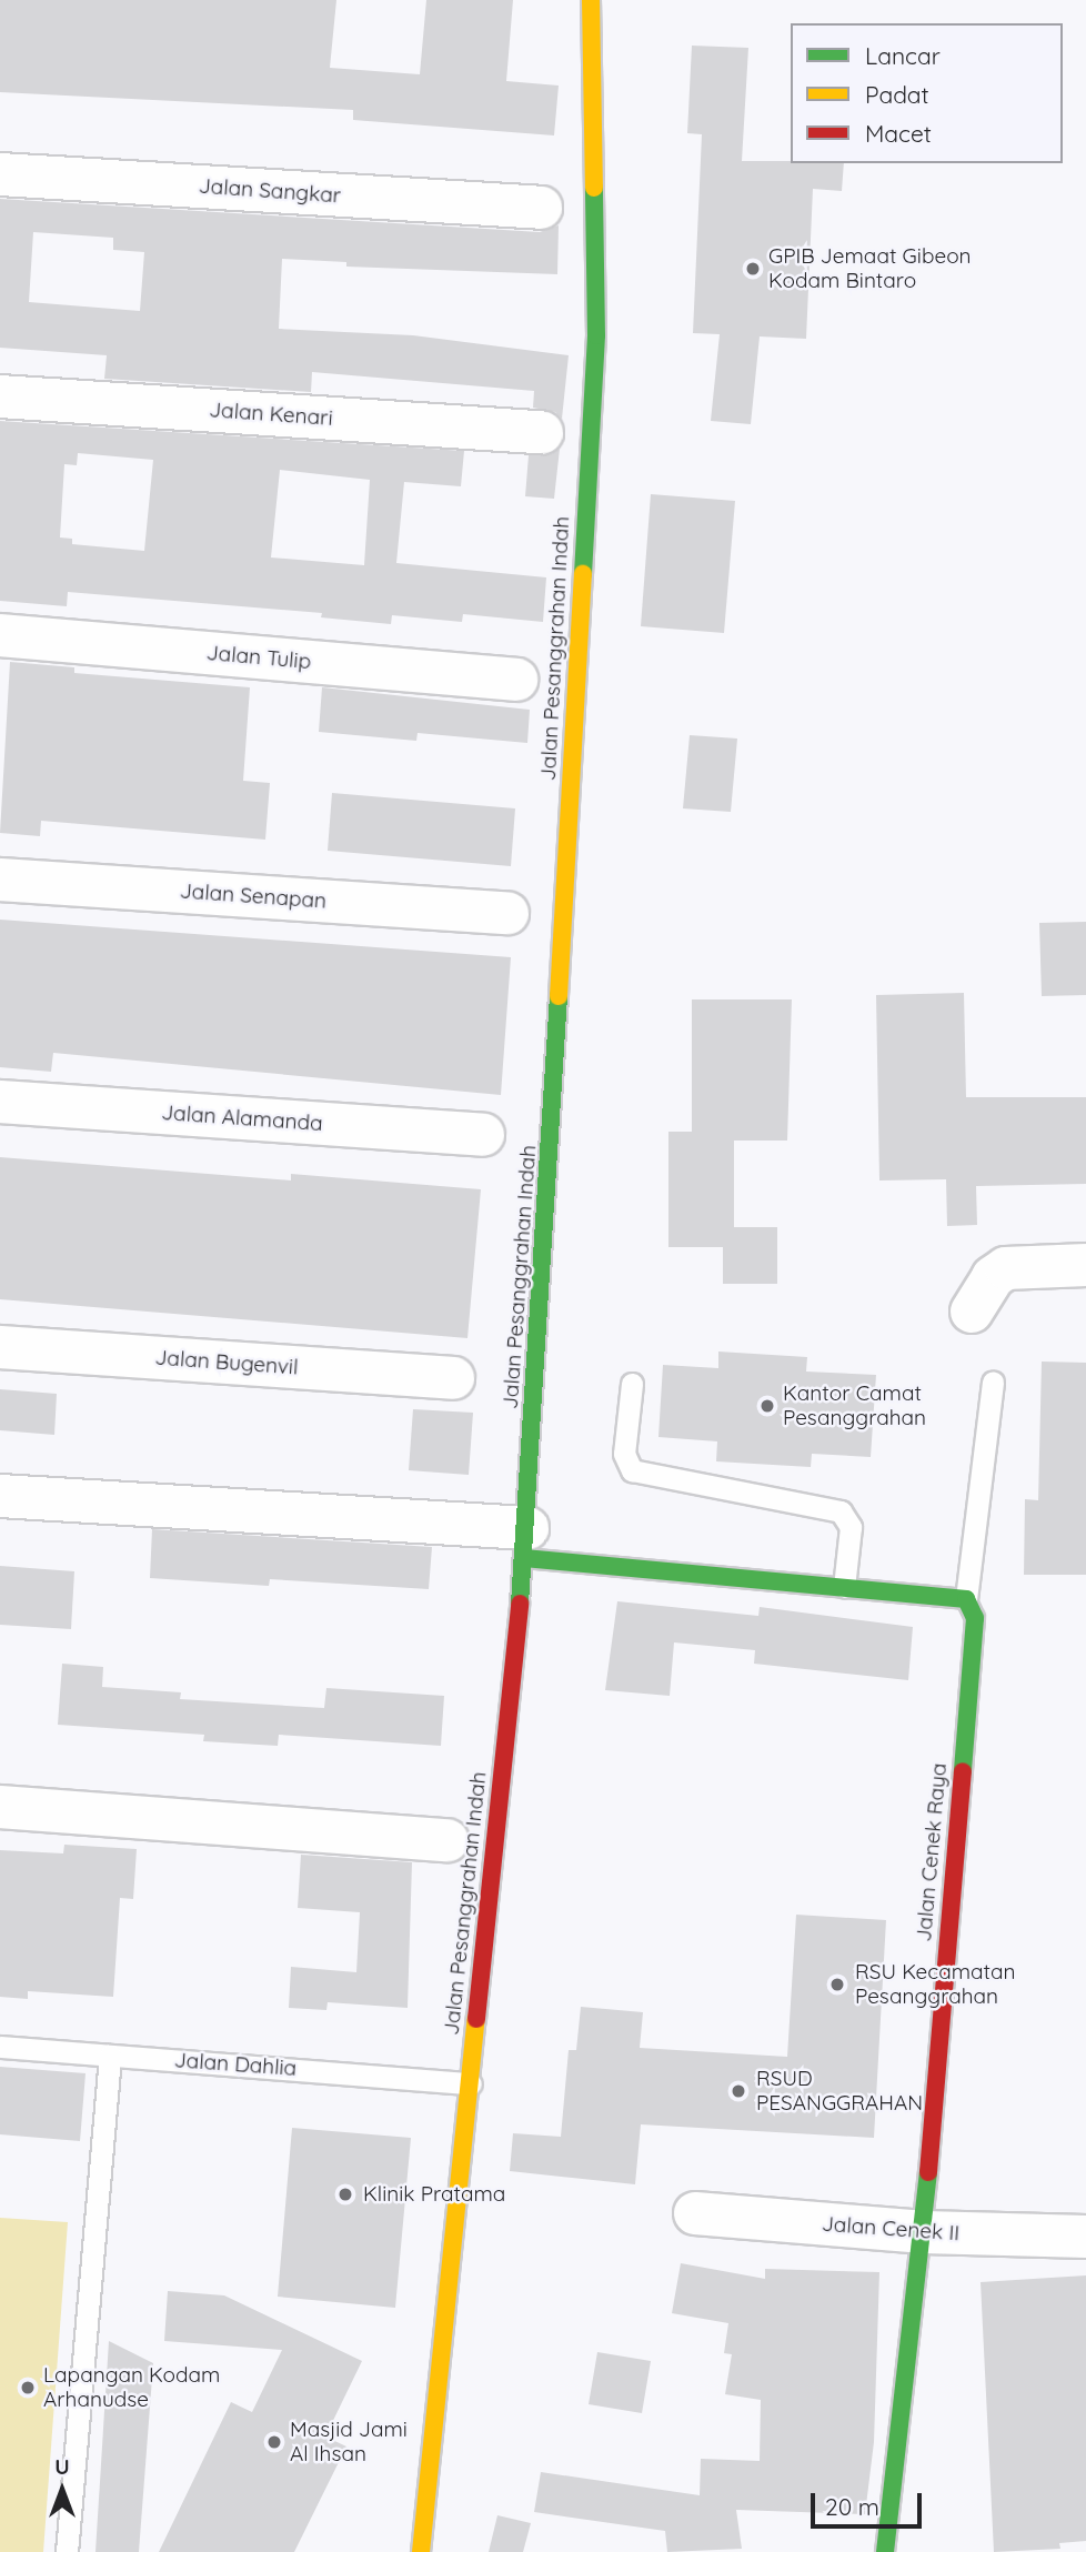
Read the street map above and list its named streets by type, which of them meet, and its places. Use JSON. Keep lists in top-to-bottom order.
{
  "streets": {
    "street": [
      "Jalan Sangkar",
      "Jalan Kenari",
      "Jalan Pesanggrahan Indah",
      "Jalan Tulip",
      "Jalan Senapan",
      "Jalan Alamanda",
      "Jalan Bugenvil",
      "Jalan Cenek Raya",
      "Jalan Cenek II"
    ],
    "lane": ["Jalan Dahlia"]
  },
  "crossings": [
    ["Jalan Pesanggrahan Indah", "Jalan Dahlia"],
    ["Jalan Cenek Raya", "Jalan Cenek II"]
  ],
  "places": [
    "GPIB Jemaat Gibeon Kodam Bintaro",
    "Kantor Camat Pesanggrahan",
    "RSU Kecamatan Pesanggrahan",
    "RSUD PESANGGRAHAN",
    "Klinik Pratama",
    "Lapangan Kodam Arhanudse",
    "Masjid Jami Al Ihsan"
  ],
  "legend": ["Lancar", "Padat", "Macet"],
  "scale_bar": "20 m",
  "north": "top"
}
